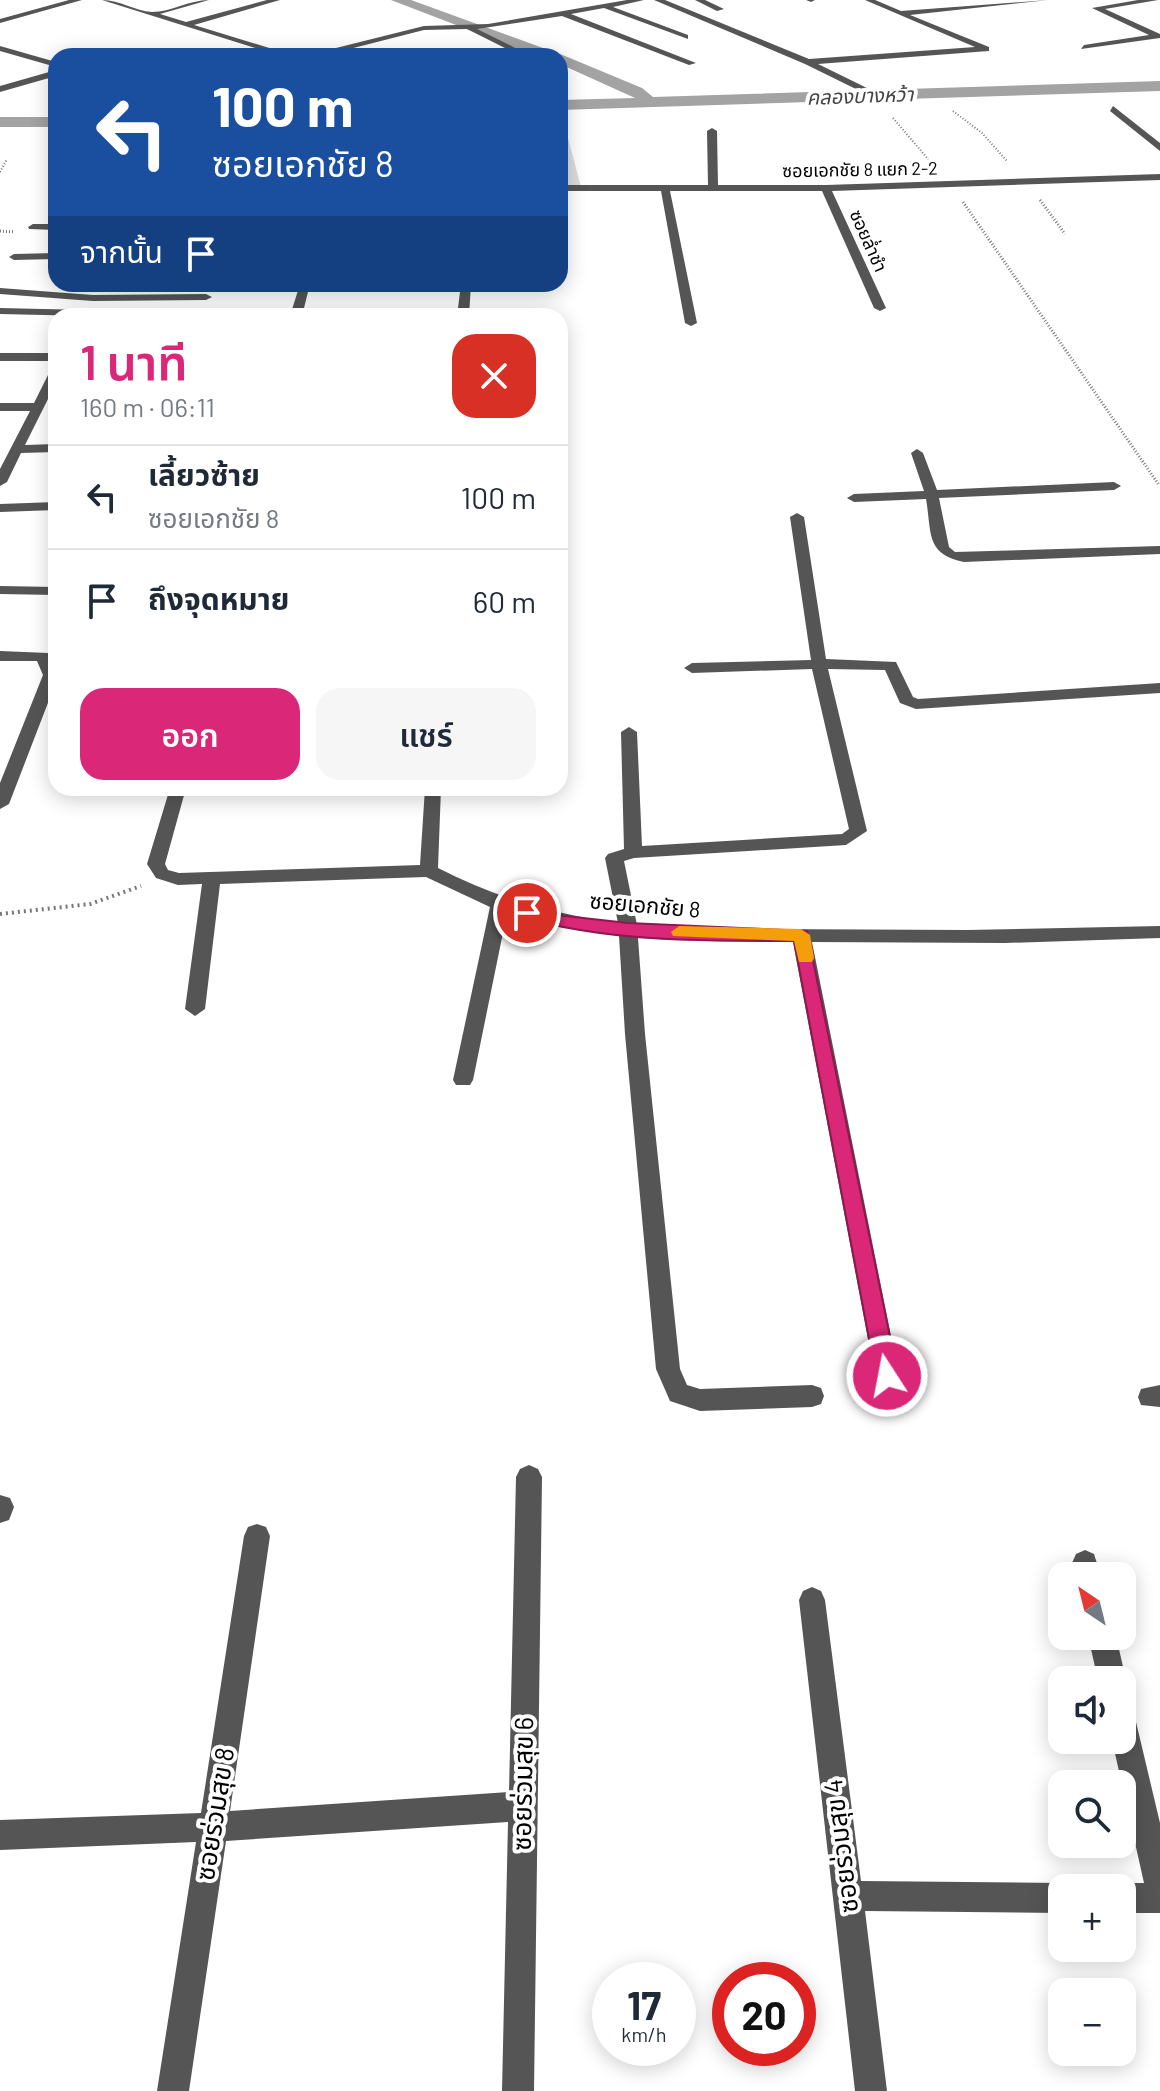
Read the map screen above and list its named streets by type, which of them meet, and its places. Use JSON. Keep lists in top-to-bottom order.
{
  "streets": {
    "street": [
      "ซอยเอกชัย 8 แยก 2-2",
      "ซอยล่ำชำ",
      "ซอยเอกชัย 8",
      "ซอยร่วมสุข 6",
      "ซอยร่วมสุข 8",
      "ซอยร่วมสุข 4"
    ]
  },
  "crossings": [
    ["ซอยเอกชัย 8 แยก 2-2", "ซอยล่ำชำ"]
  ],
  "water": ["คลองบางหว้า"],
  "north": "top left",
  "page": {
    "turn": ["100 m", "ซอยเอกชัย 8"],
    "then": "จากนั้น",
    "heading": ["1 นาที", "160 m · 06:11"],
    "list": [
      {
        "name": "เลี้ยวซ้าย",
        "note": "ซอยเอกชัย 8",
        "value": "100 m"
      },
      {
        "name": "ถึงจุดหมาย",
        "value": "60 m"
      }
    ],
    "buttons": ["ออก", "แชร์"],
    "map_buttons": ["+", "−"],
    "speed": "17 km/h",
    "limit": "20"
  }
}
